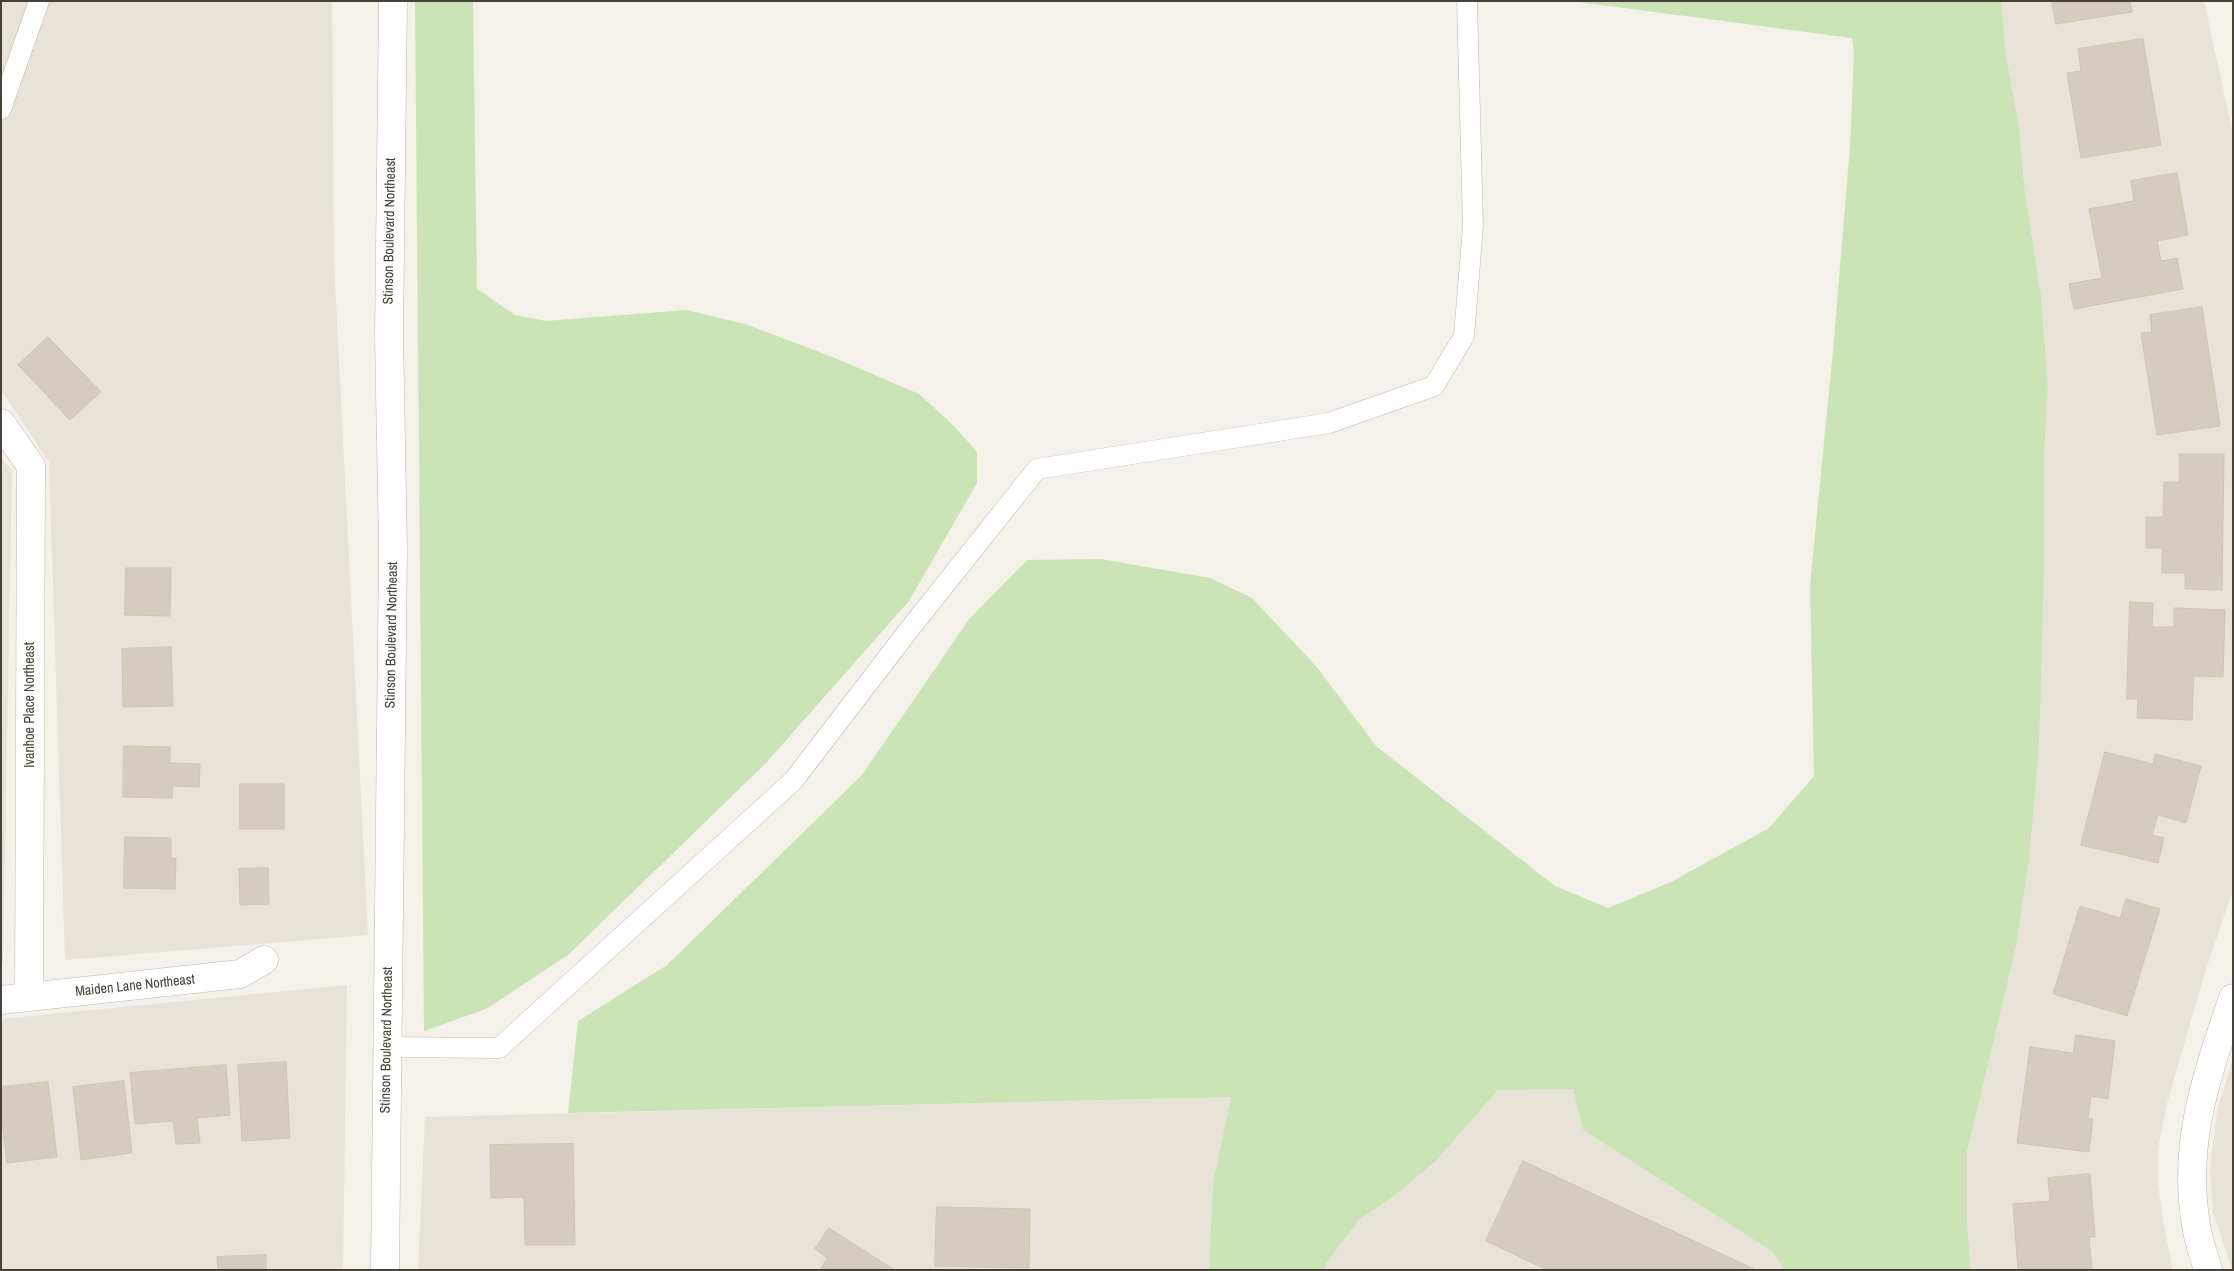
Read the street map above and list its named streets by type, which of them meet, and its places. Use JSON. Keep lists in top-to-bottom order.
{
  "streets": {
    "street": ["Stinson Boulevard Northeast", "Ivanhoe Place Northeast", "Maiden Lane Northeast"]
  },
  "crossings": [
    ["Ivanhoe Place Northeast", "Maiden Lane Northeast"]
  ]
}
